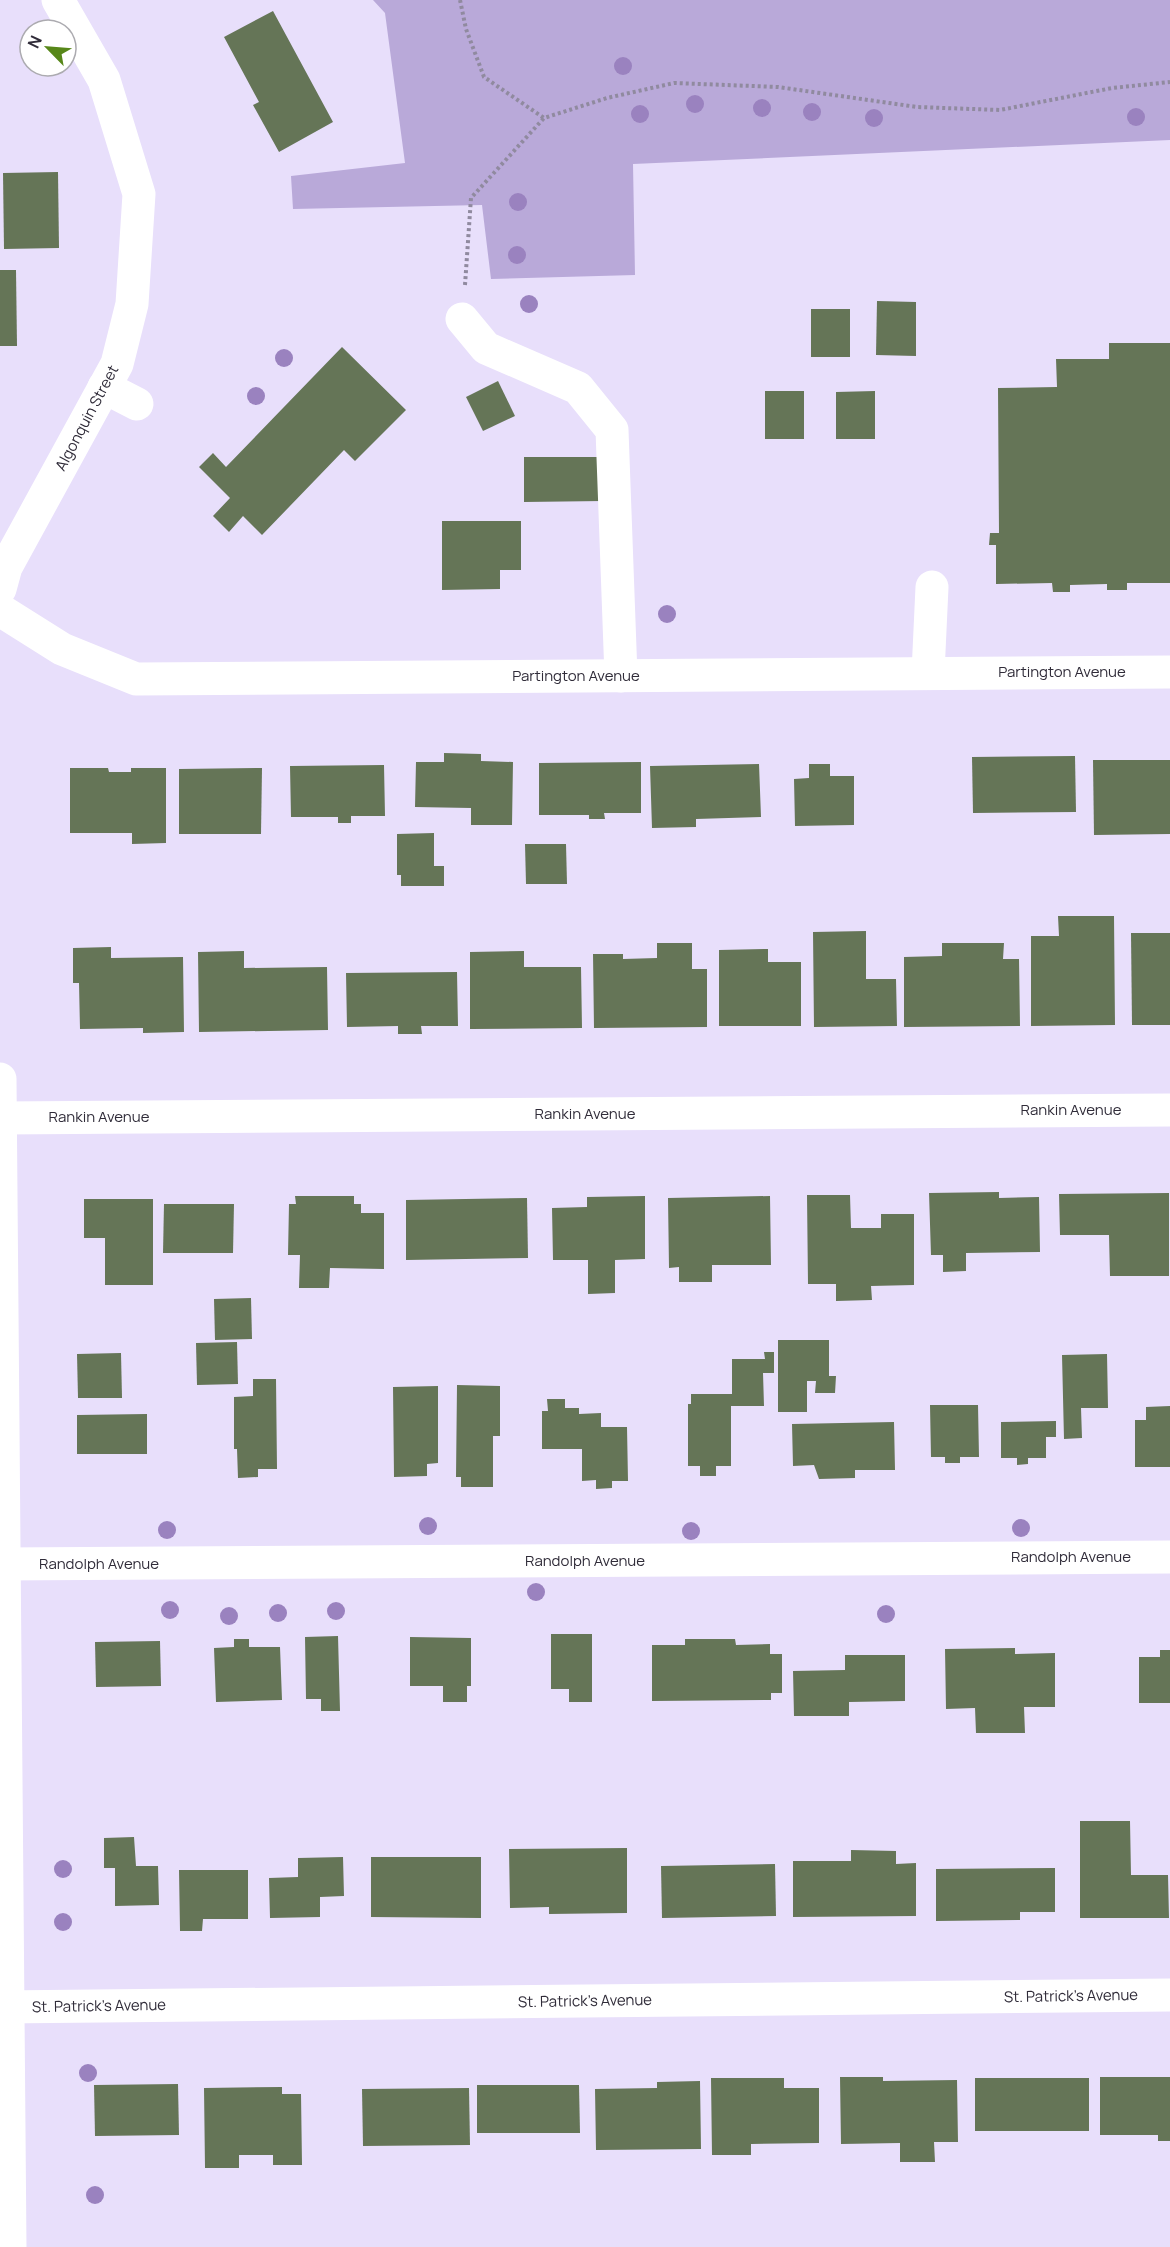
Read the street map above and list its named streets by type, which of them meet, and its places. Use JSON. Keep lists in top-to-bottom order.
{
  "streets": {
    "street": [
      "Algonquin Street",
      "Partington Avenue",
      "Rankin Avenue",
      "Randolph Avenue",
      "St. Patrick's Avenue"
    ]
  },
  "north": "top left"
}
